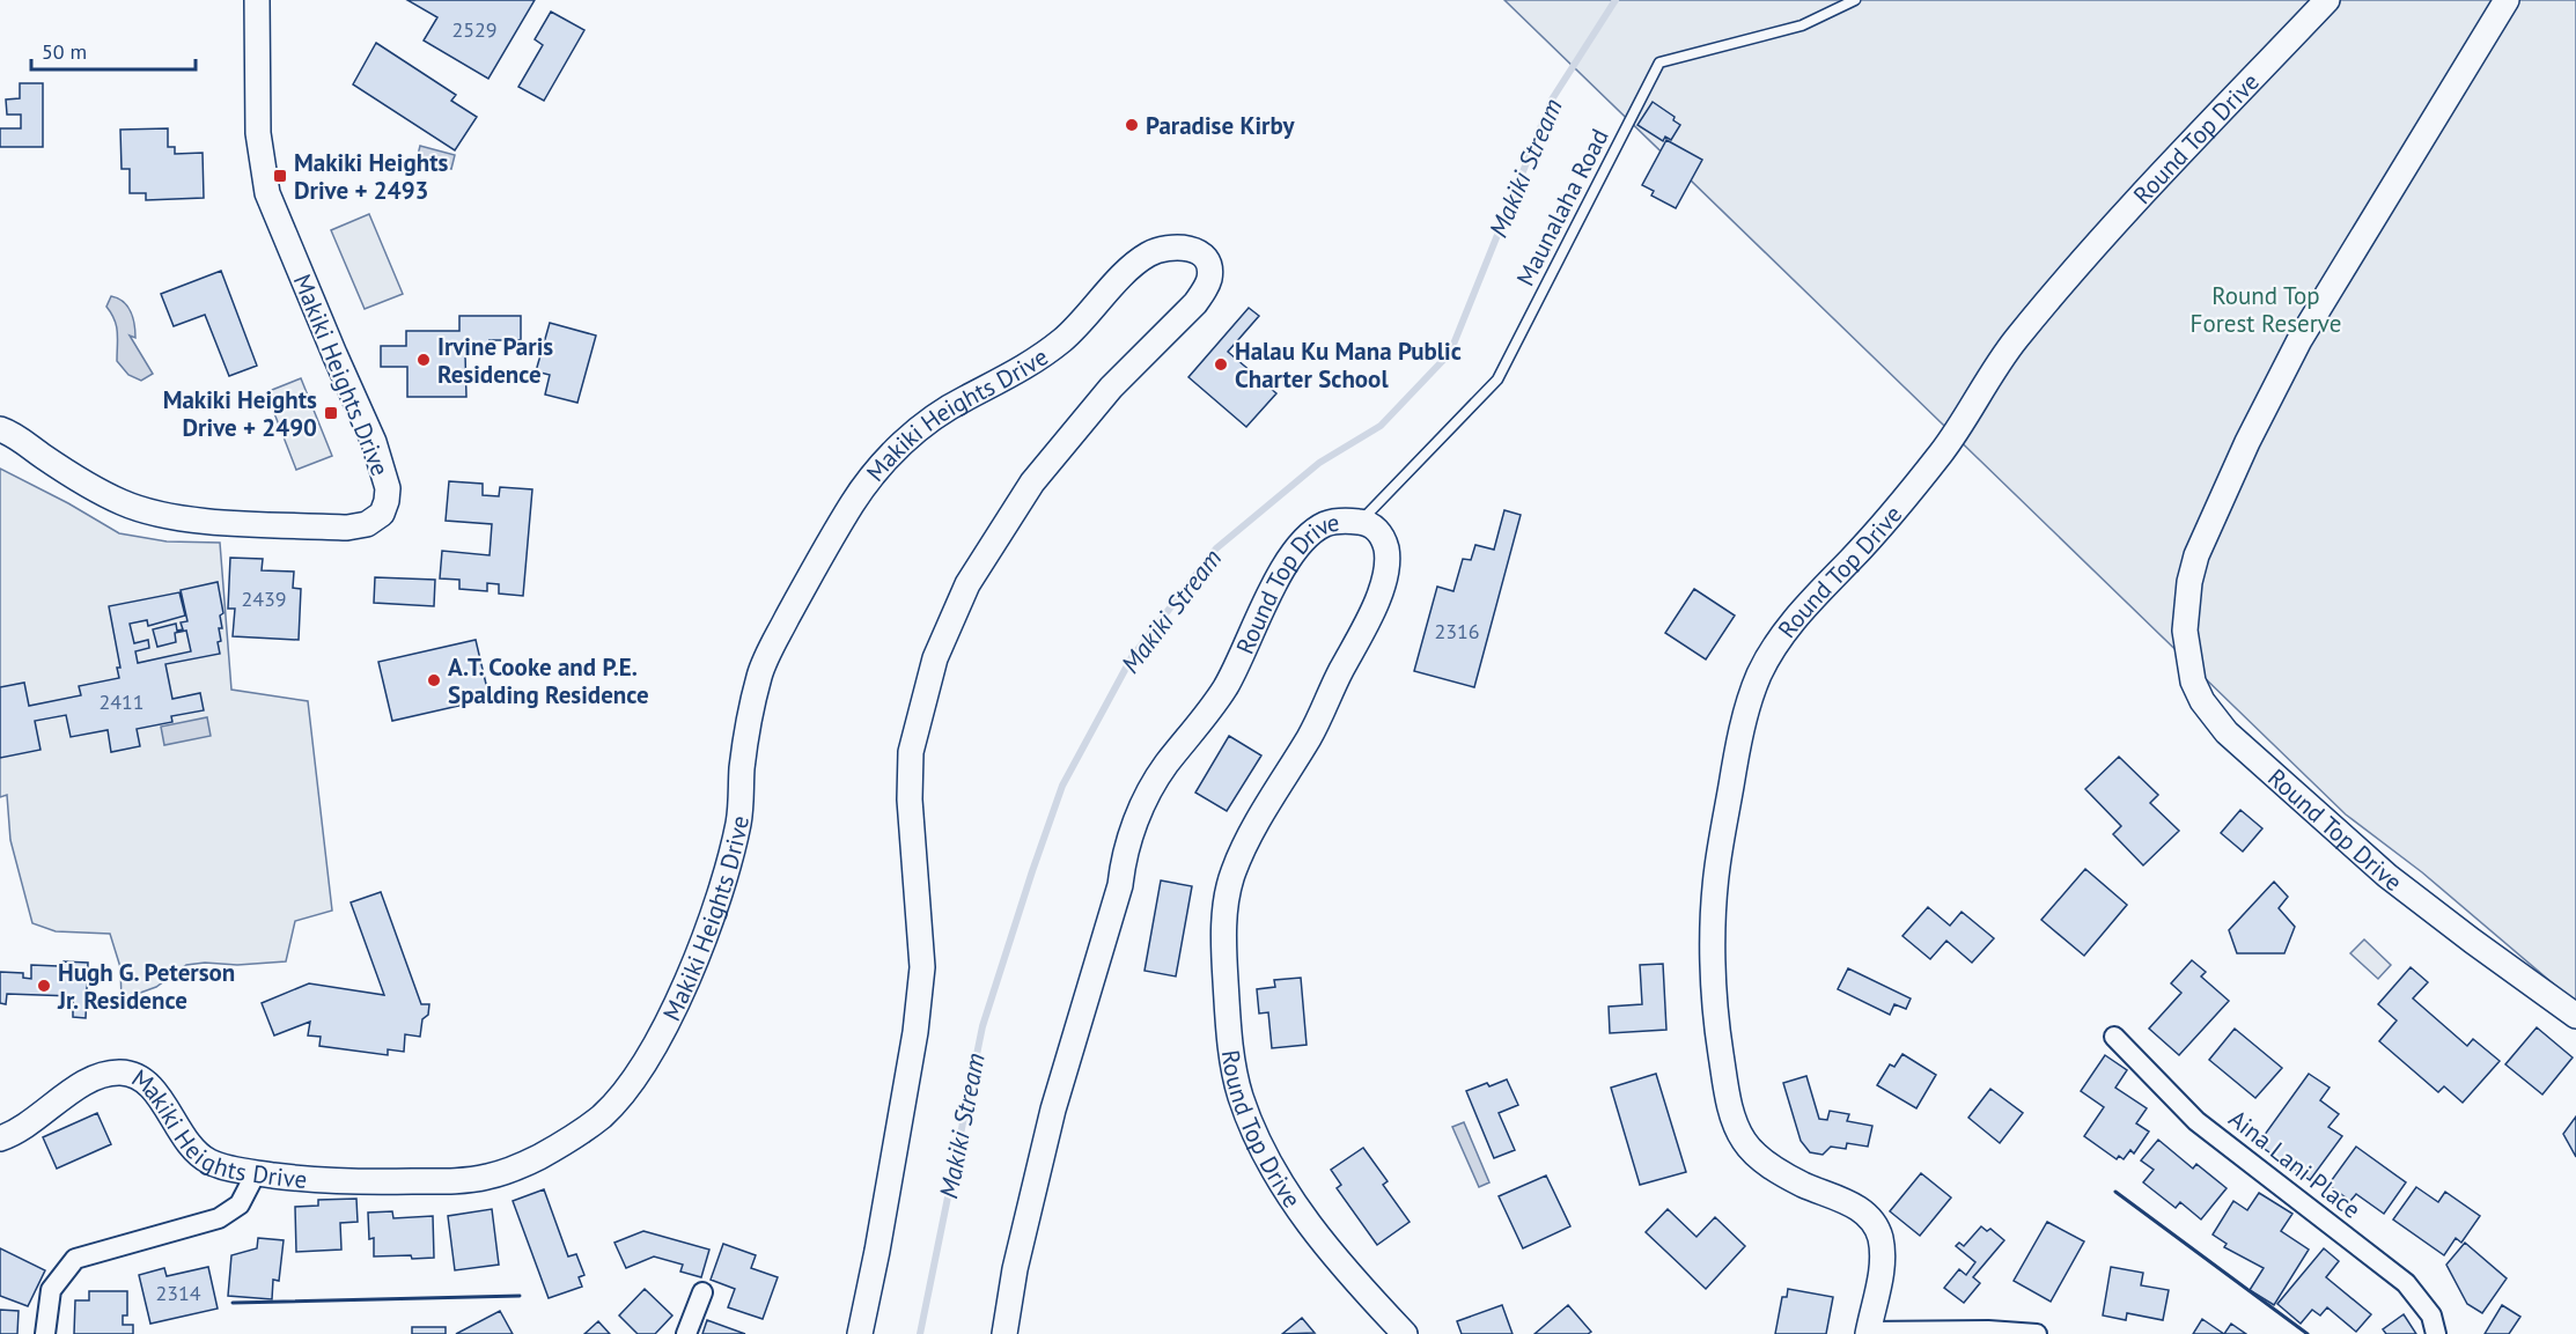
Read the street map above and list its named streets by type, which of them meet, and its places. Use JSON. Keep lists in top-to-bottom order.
{
  "streets": {
    "street": ["Round Top Drive", "Makiki Heights Drive", "Aina Lani Place"],
    "lane": ["Maunalaha Road"]
  },
  "crossings": [
    ["Round Top Drive", "Maunalaha Road"]
  ],
  "water": ["Makiki Stream"],
  "parks": ["Round Top Forest Reserve"],
  "places": {
    "other": [
      "Paradise Kirby",
      "Irvine Paris Residence",
      "Halau Ku Mana Public Charter School",
      "A.T. Cooke and P.E. Spalding Residence",
      "Hugh G. Peterson Jr. Residence"
    ],
    "transit": ["Makiki Heights Drive + 2493", "Makiki Heights Drive + 2490"]
  },
  "house_numbers": [
    "2529",
    "2439",
    "2316",
    "2411",
    "2314"
  ],
  "scale_bar": "50 m"
}
